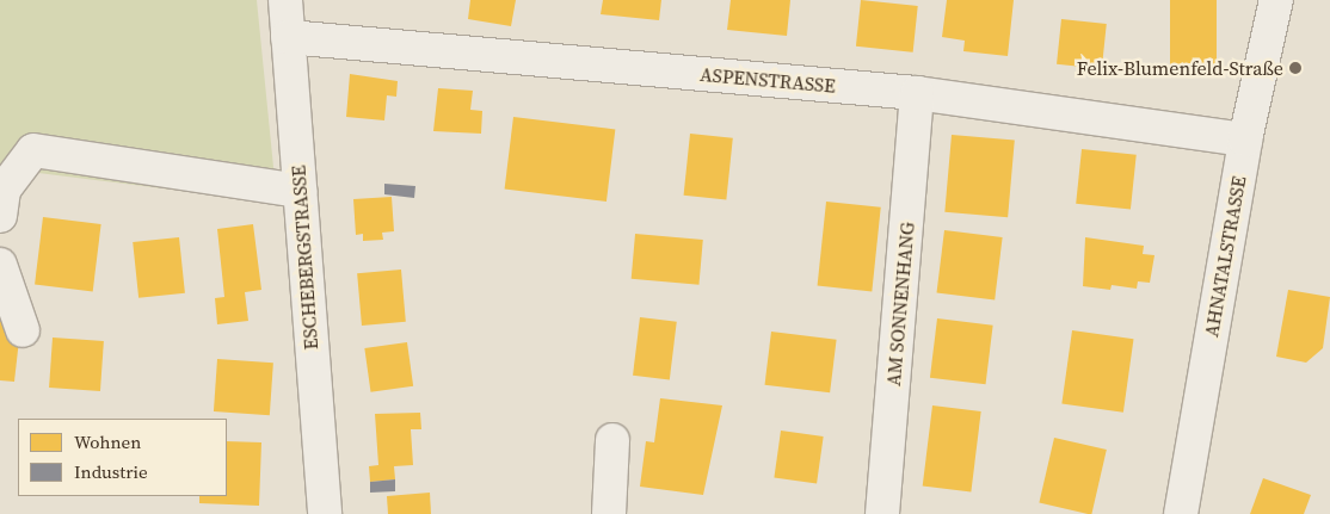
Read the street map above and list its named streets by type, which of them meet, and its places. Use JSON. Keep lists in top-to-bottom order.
{
  "streets": {
    "street": [
      "ASPENSTRASSE",
      "AHNATALSTRASSE",
      "ESCHEBERGSTRASSE",
      "AM SONNENHANG"
    ]
  },
  "crossings": [
    ["ASPENSTRASSE", "AHNATALSTRASSE"],
    ["ASPENSTRASSE", "ESCHEBERGSTRASSE"],
    ["ASPENSTRASSE", "AM SONNENHANG"]
  ],
  "places": ["Felix-Blumenfeld-Straße"],
  "legend": ["Wohnen", "Industrie"]
}
